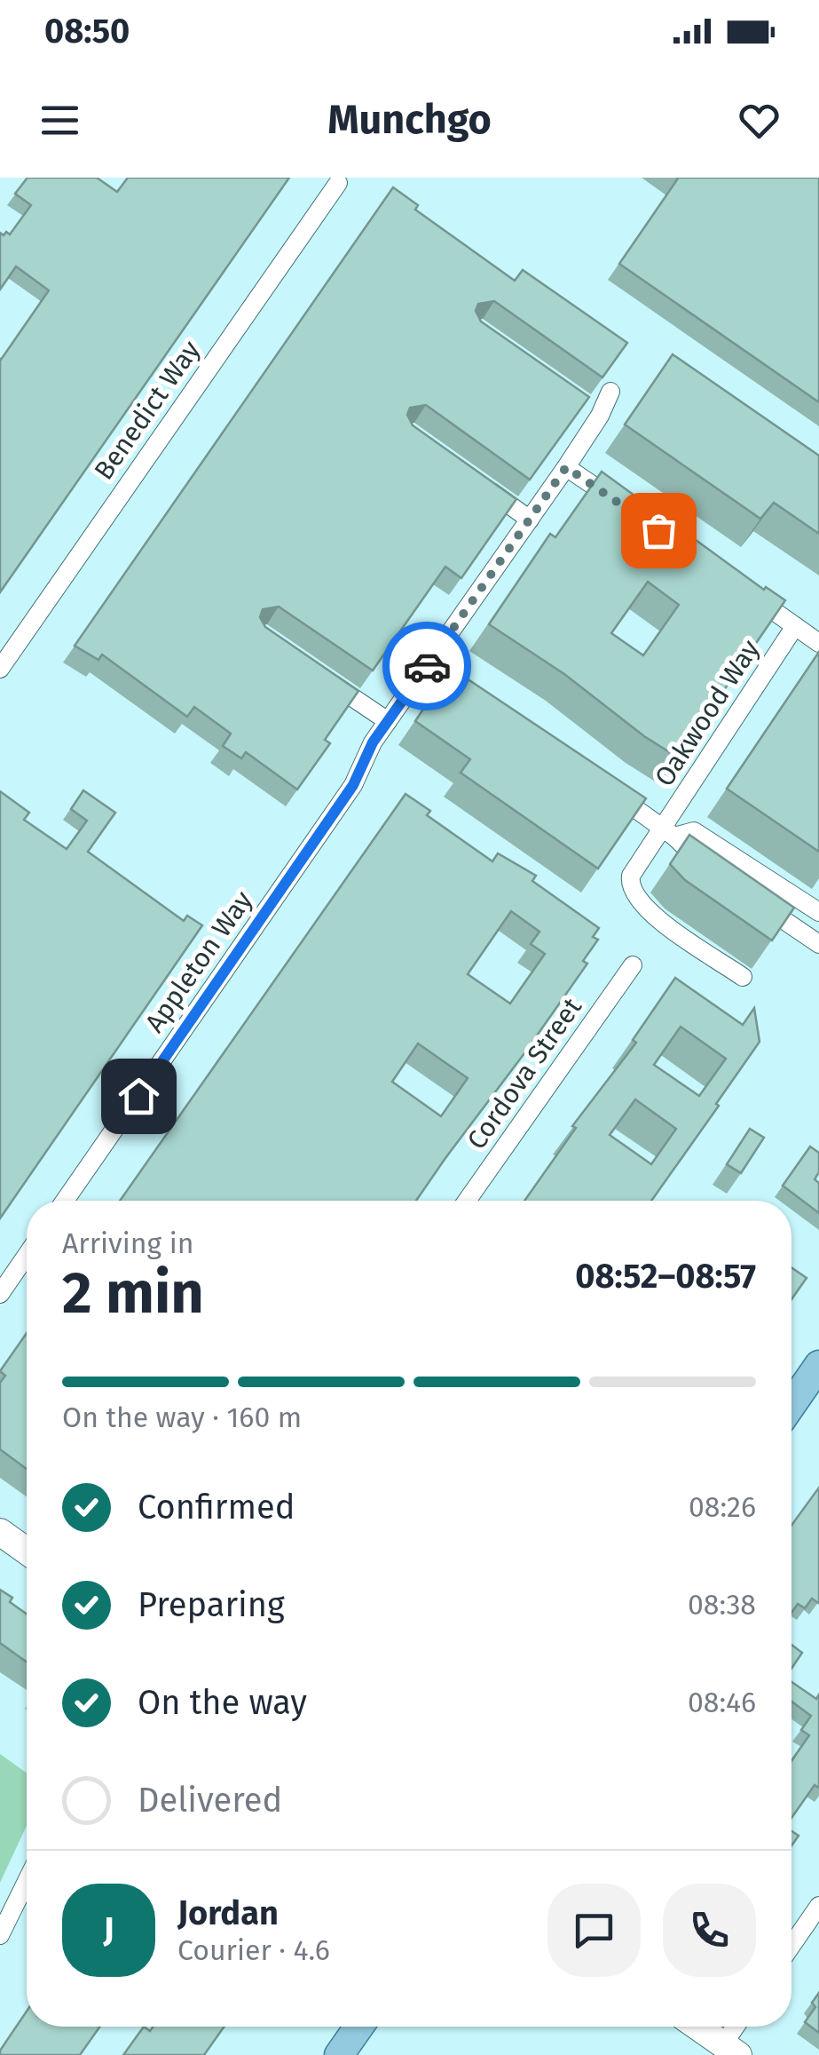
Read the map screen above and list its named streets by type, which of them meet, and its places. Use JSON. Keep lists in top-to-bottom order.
{
  "streets": {
    "street": [
      "Benedict Way",
      "Oakwood Way",
      "Appleton Way",
      "Cordova Street"
    ]
  },
  "page": {
    "status": "08:50",
    "header": "Munchgo",
    "heading": ["2 min", "Arriving in", "08:52–08:57"],
    "panel": ["Jordan", "Courier · 4.6"],
    "bar": "On the way · 160 m",
    "list": [
      ["Confirmed", "08:26"],
      ["Preparing", "08:38"],
      ["On the way", "08:46"],
      "Delivered"
    ],
    "round": "J"
  }
}
